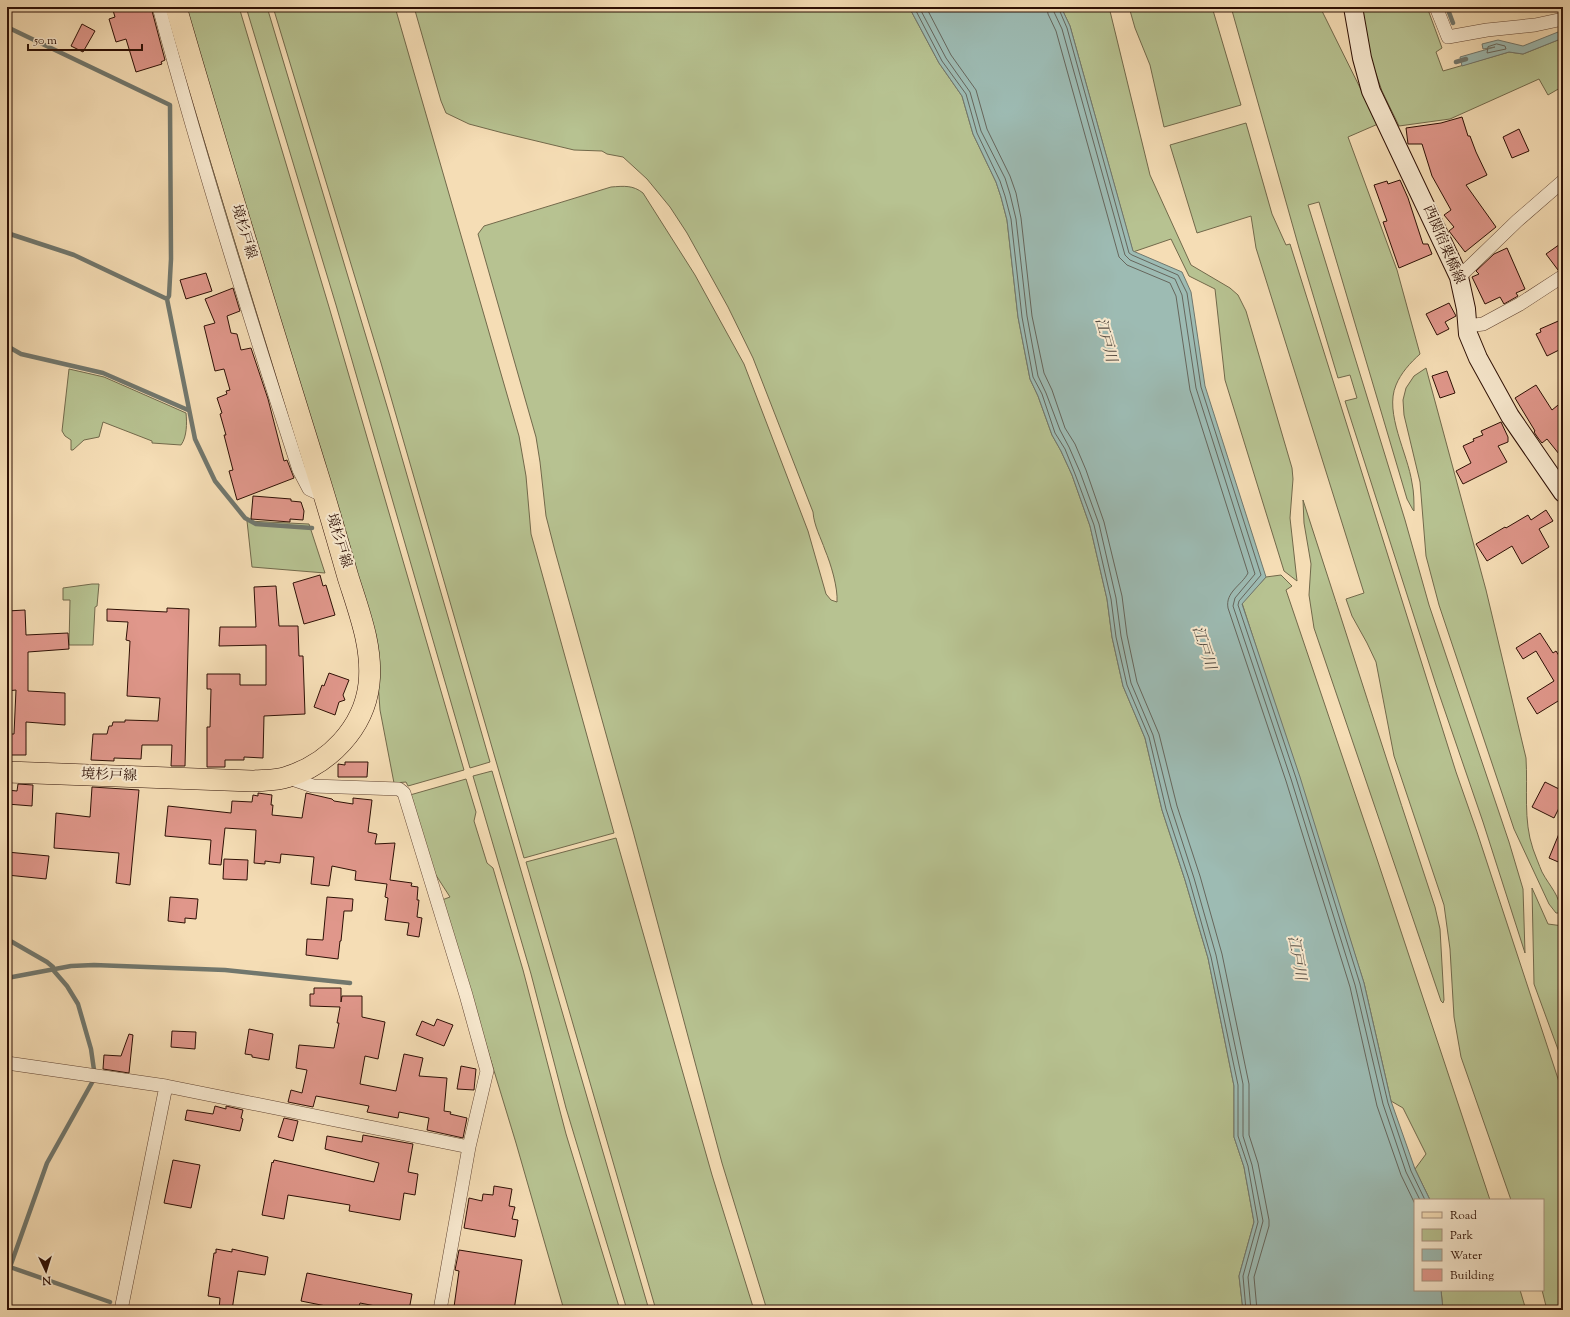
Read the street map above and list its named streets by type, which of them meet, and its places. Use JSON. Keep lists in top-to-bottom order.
{
  "streets": {
    "main road": ["境杉戸線", "西関宿栗橋線"]
  },
  "water": ["江戸川"],
  "legend": [
    "Road",
    "Park",
    "Water",
    "Building"
  ],
  "scale_bar": "50 m",
  "north": "bottom"
}
